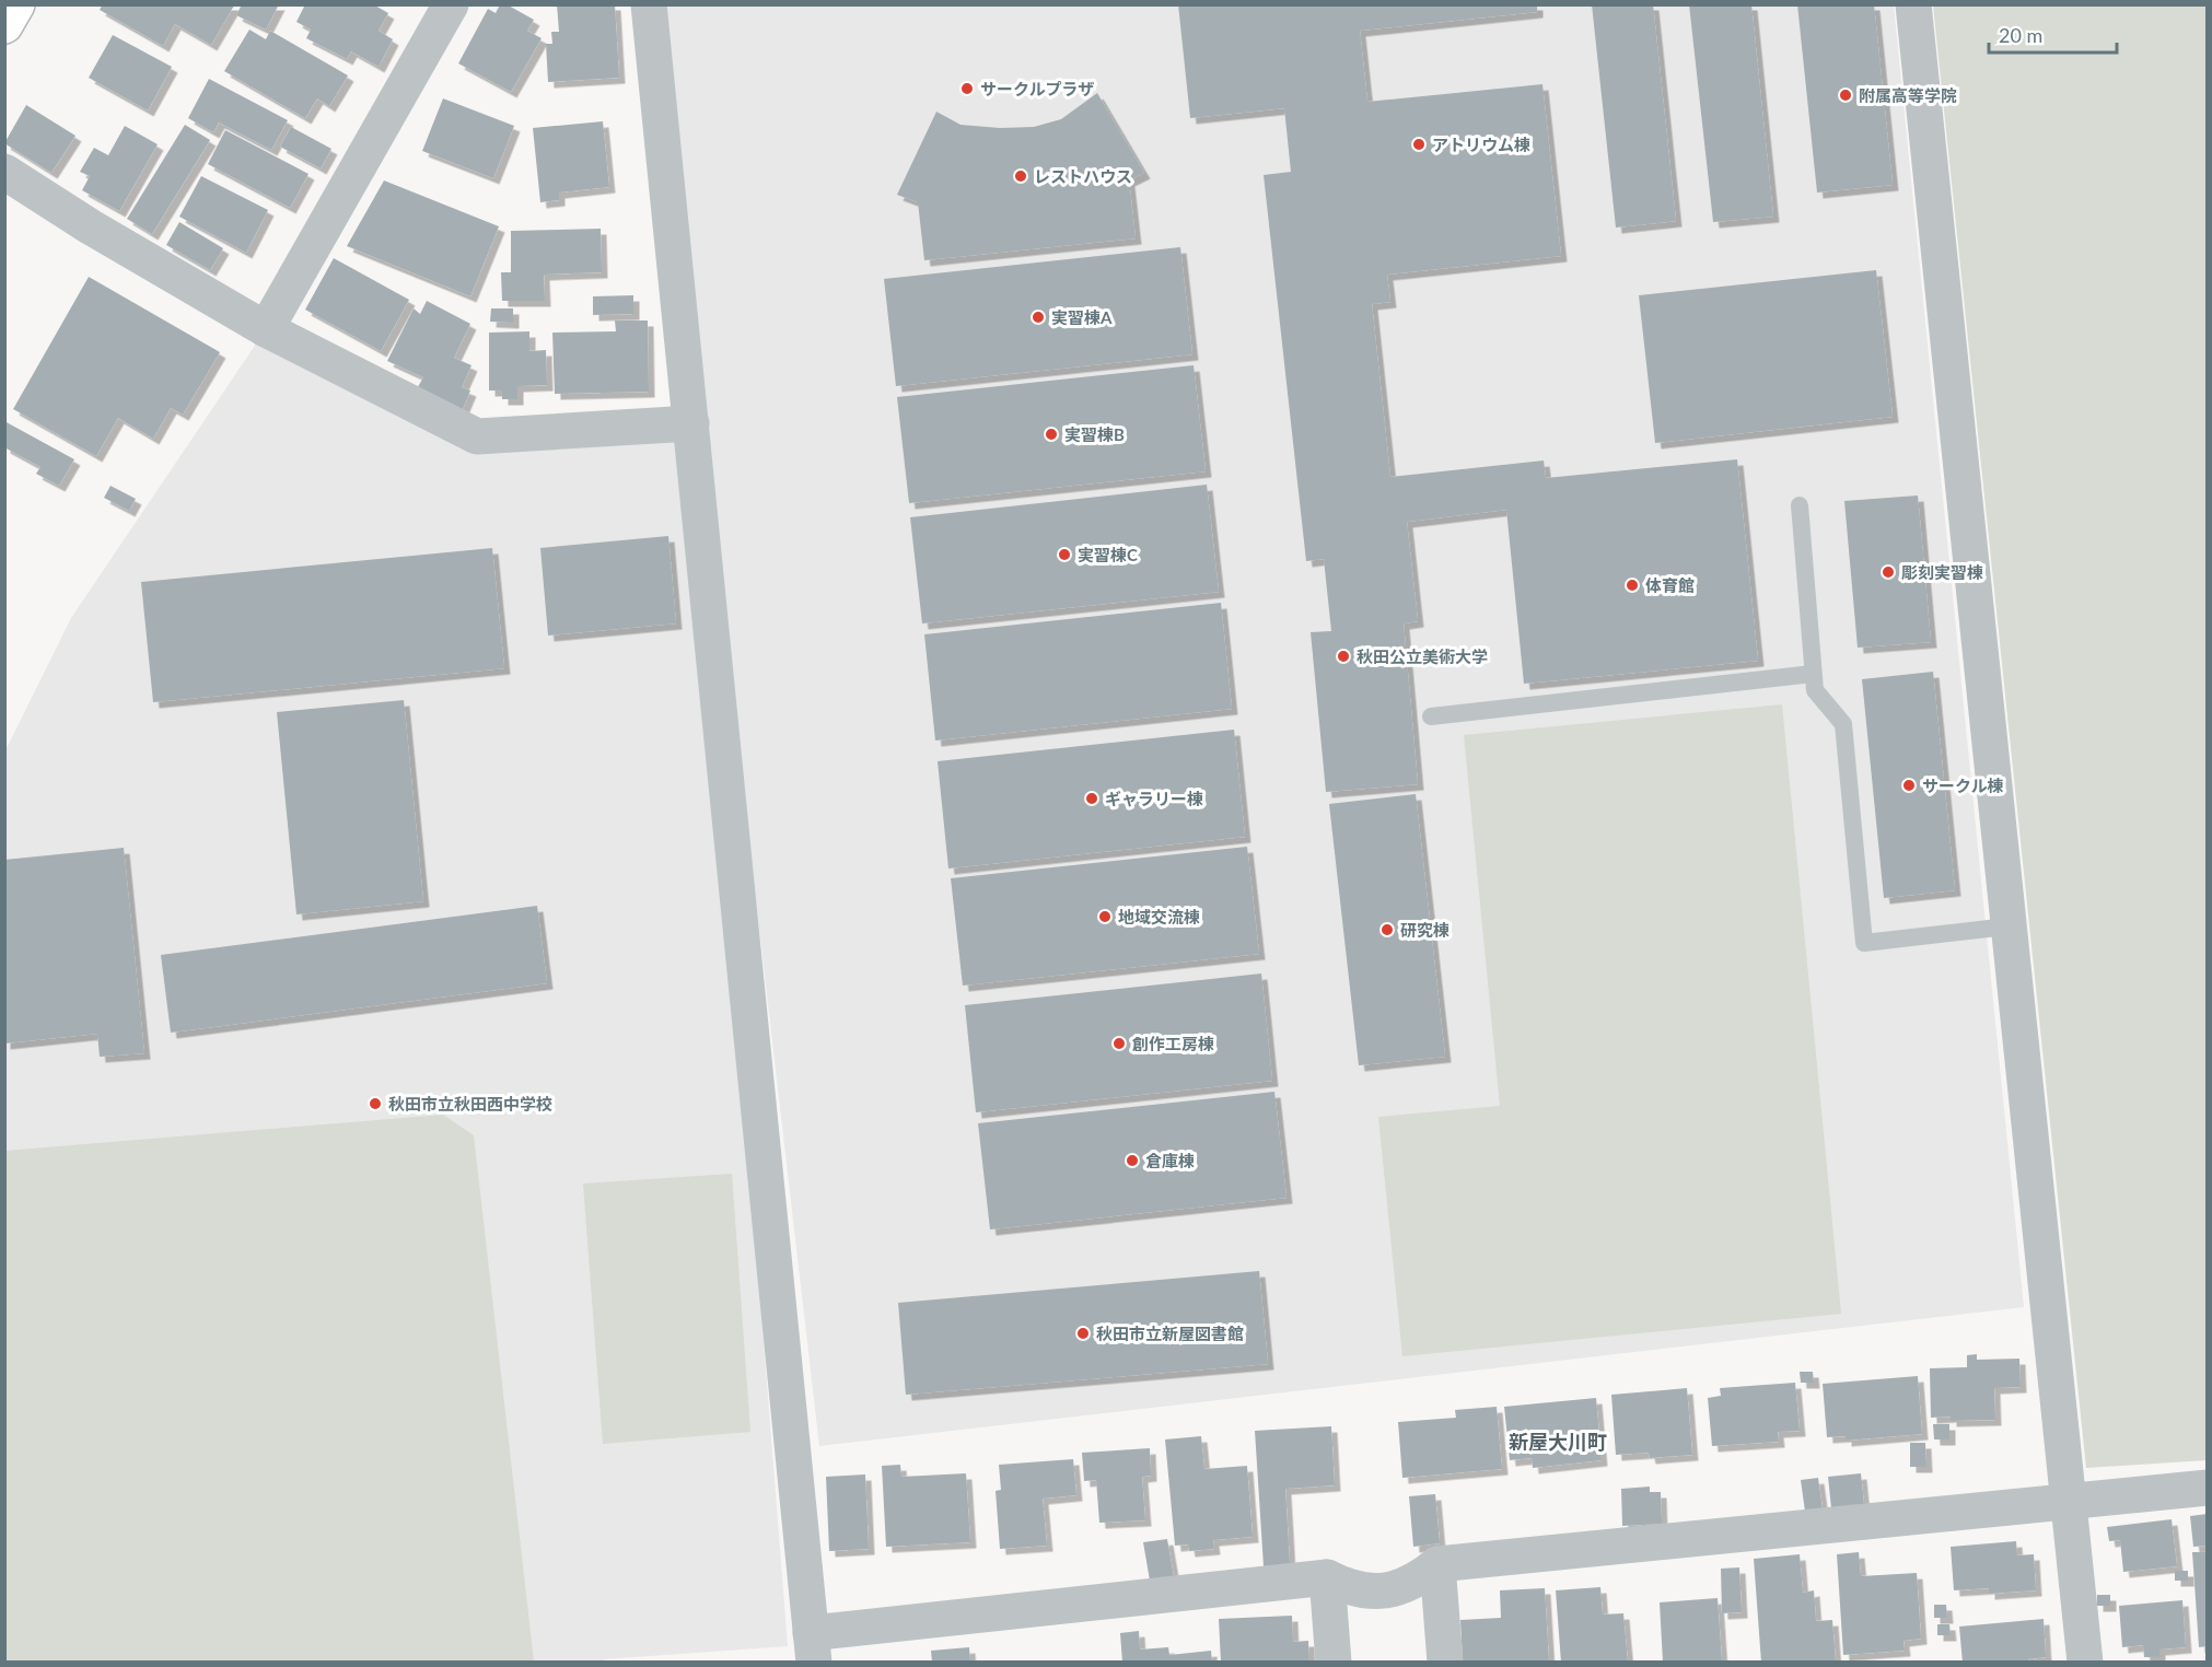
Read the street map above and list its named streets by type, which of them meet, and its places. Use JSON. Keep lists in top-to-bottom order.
{
  "districts": ["新屋大川町"],
  "places": [
    "サークルプラザ",
    "附属高等学院",
    "アトリウム棟",
    "レストハウス",
    "実習棟A",
    "実習棟B",
    "実習棟C",
    "彫刻実習棟",
    "体育館",
    "秋田公立美術大学",
    "サークル棟",
    "ギャラリー棟",
    "地域交流棟",
    "研究棟",
    "創作工房棟",
    "秋田市立秋田西中学校",
    "倉庫棟",
    "秋田市立新屋図書館"
  ],
  "scale_bar": "20 m"
}
